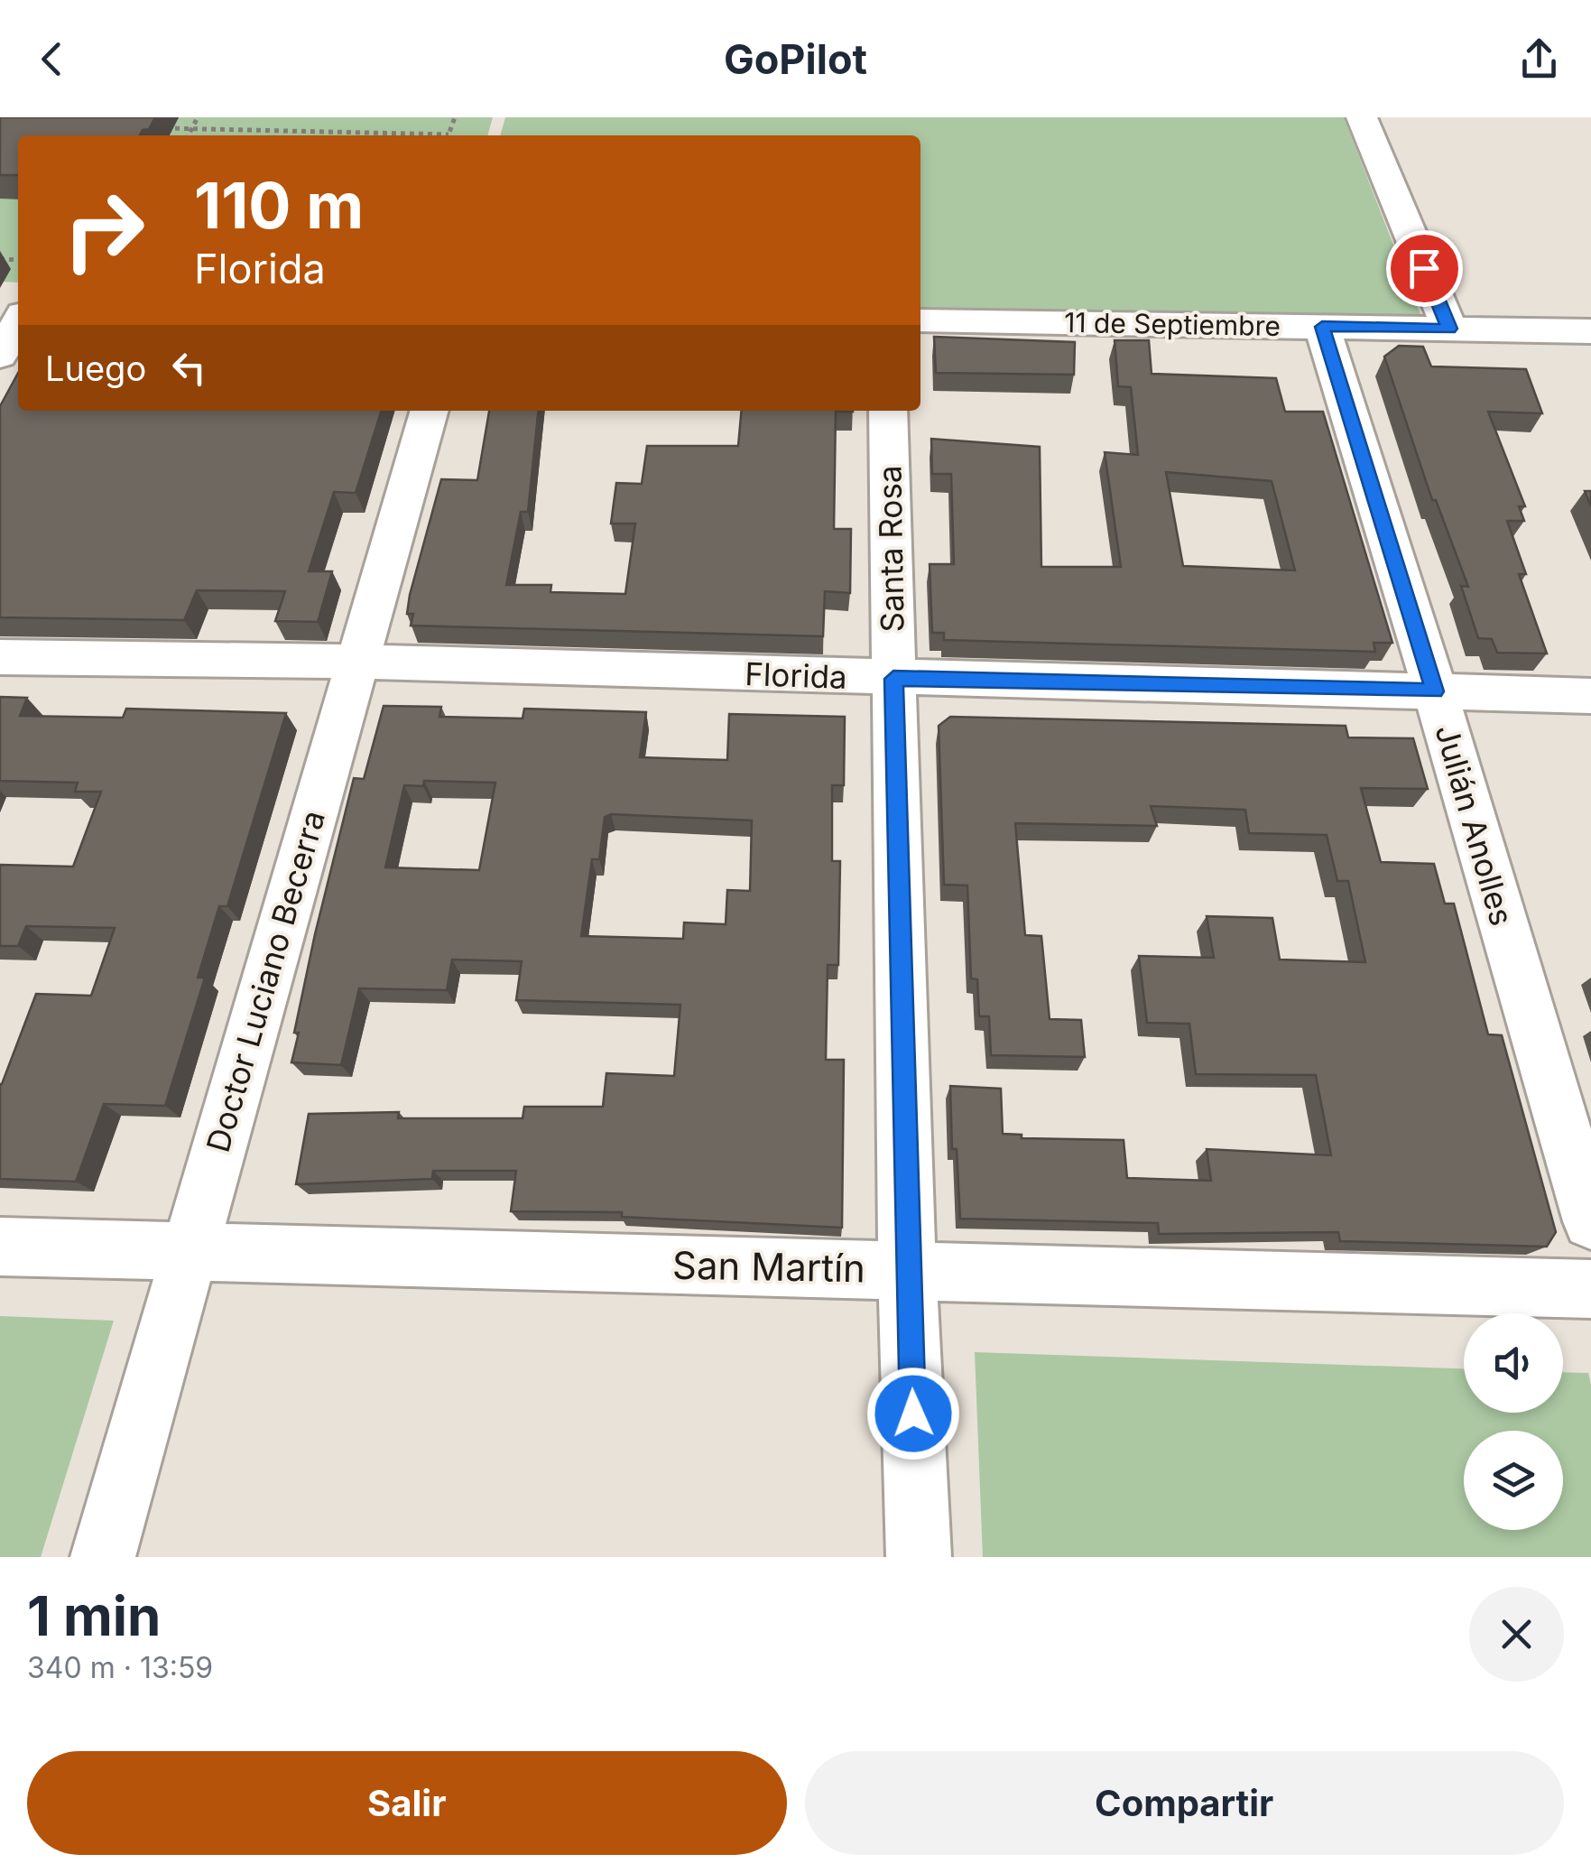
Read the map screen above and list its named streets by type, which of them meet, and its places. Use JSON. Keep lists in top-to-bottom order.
{
  "streets": {
    "street": [
      "11 de Septiembre",
      "Santa Rosa",
      "Florida",
      "Julián Anolles",
      "Doctor Luciano Becerra",
      "San Martín"
    ]
  },
  "crossings": [
    ["11 de Septiembre", "Julián Anolles"],
    ["Santa Rosa", "Florida"],
    ["Santa Rosa", "San Martín"],
    ["Florida", "Julián Anolles"],
    ["Florida", "Doctor Luciano Becerra"],
    ["Doctor Luciano Becerra", "San Martín"]
  ],
  "page": {
    "header": "GoPilot",
    "turn": ["110 m", "Florida"],
    "then": "Luego",
    "heading": ["1 min", "340 m · 13:59"],
    "buttons": ["Salir", "Compartir"]
  }
}
